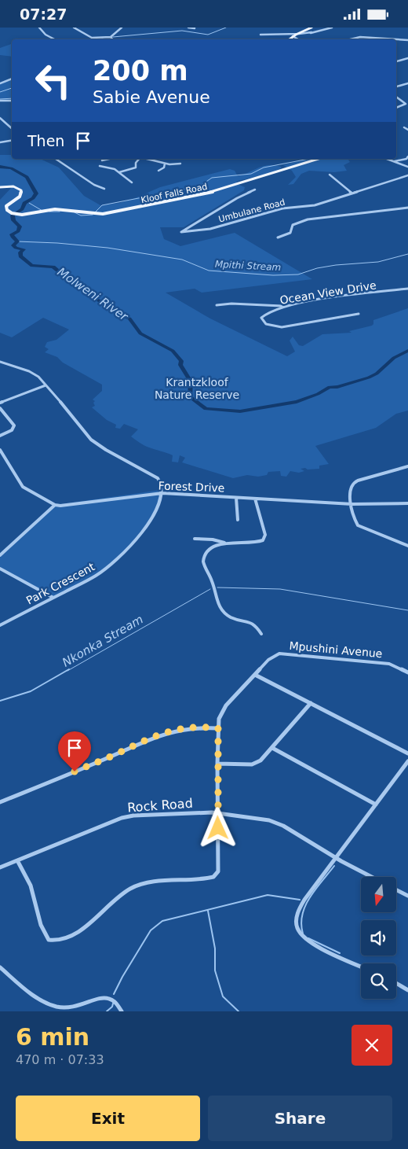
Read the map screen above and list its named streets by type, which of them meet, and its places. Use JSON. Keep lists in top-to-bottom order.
{
  "streets": {
    "main road": ["Kloof Falls Road"],
    "street": [
      "Umbulane Road",
      "Ocean View Drive",
      "Forest Drive",
      "Park Crescent",
      "Mpushini Avenue",
      "Rock Road"
    ]
  },
  "crossings": [
    ["Forest Drive", "Park Crescent"],
    ["Mpushini Avenue", "Rock Road"]
  ],
  "water": ["Mpithi Stream", "Molweni River", "Nkonka Stream"],
  "parks": ["Krantzkloof Nature Reserve"],
  "north": "bottom",
  "page": {
    "status": "07:27",
    "turn": ["200 m", "Sabie Avenue"],
    "then": "Then",
    "heading": ["6 min", "470 m · 07:33"],
    "buttons": ["Exit", "Share"]
  }
}
